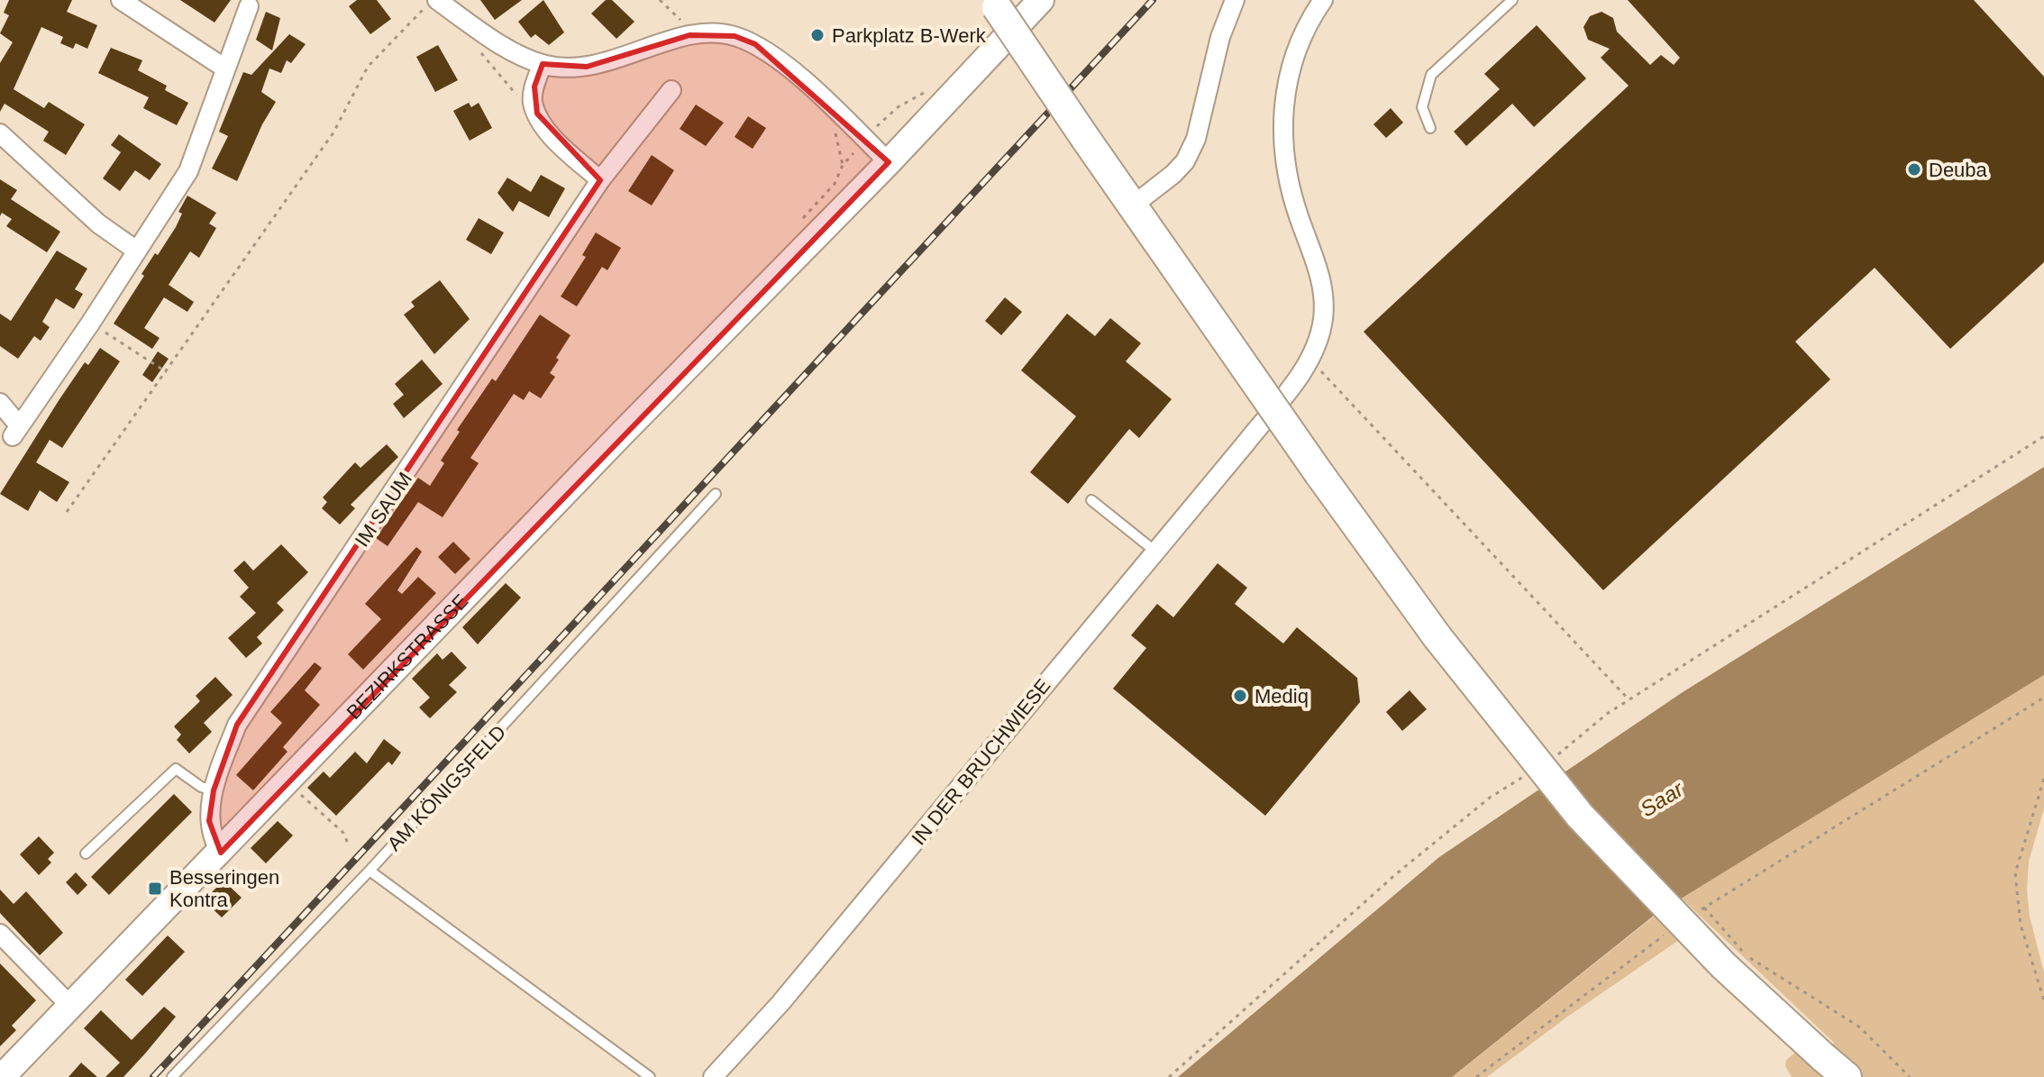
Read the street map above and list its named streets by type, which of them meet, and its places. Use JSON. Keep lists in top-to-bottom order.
{
  "streets": {
    "street": ["IM SAUM", "BEZIRKSTRASSE", "IN DER BRUCHWIESE"],
    "lane": ["AM KÖNIGSFELD"]
  },
  "crossings": [
    ["IM SAUM", "BEZIRKSTRASSE"]
  ],
  "water": ["Saar"],
  "places": {
    "other": ["Parkplatz B-Werk", "Deuba", "Mediq"],
    "transit": ["Besseringen Kontra"]
  }
}
